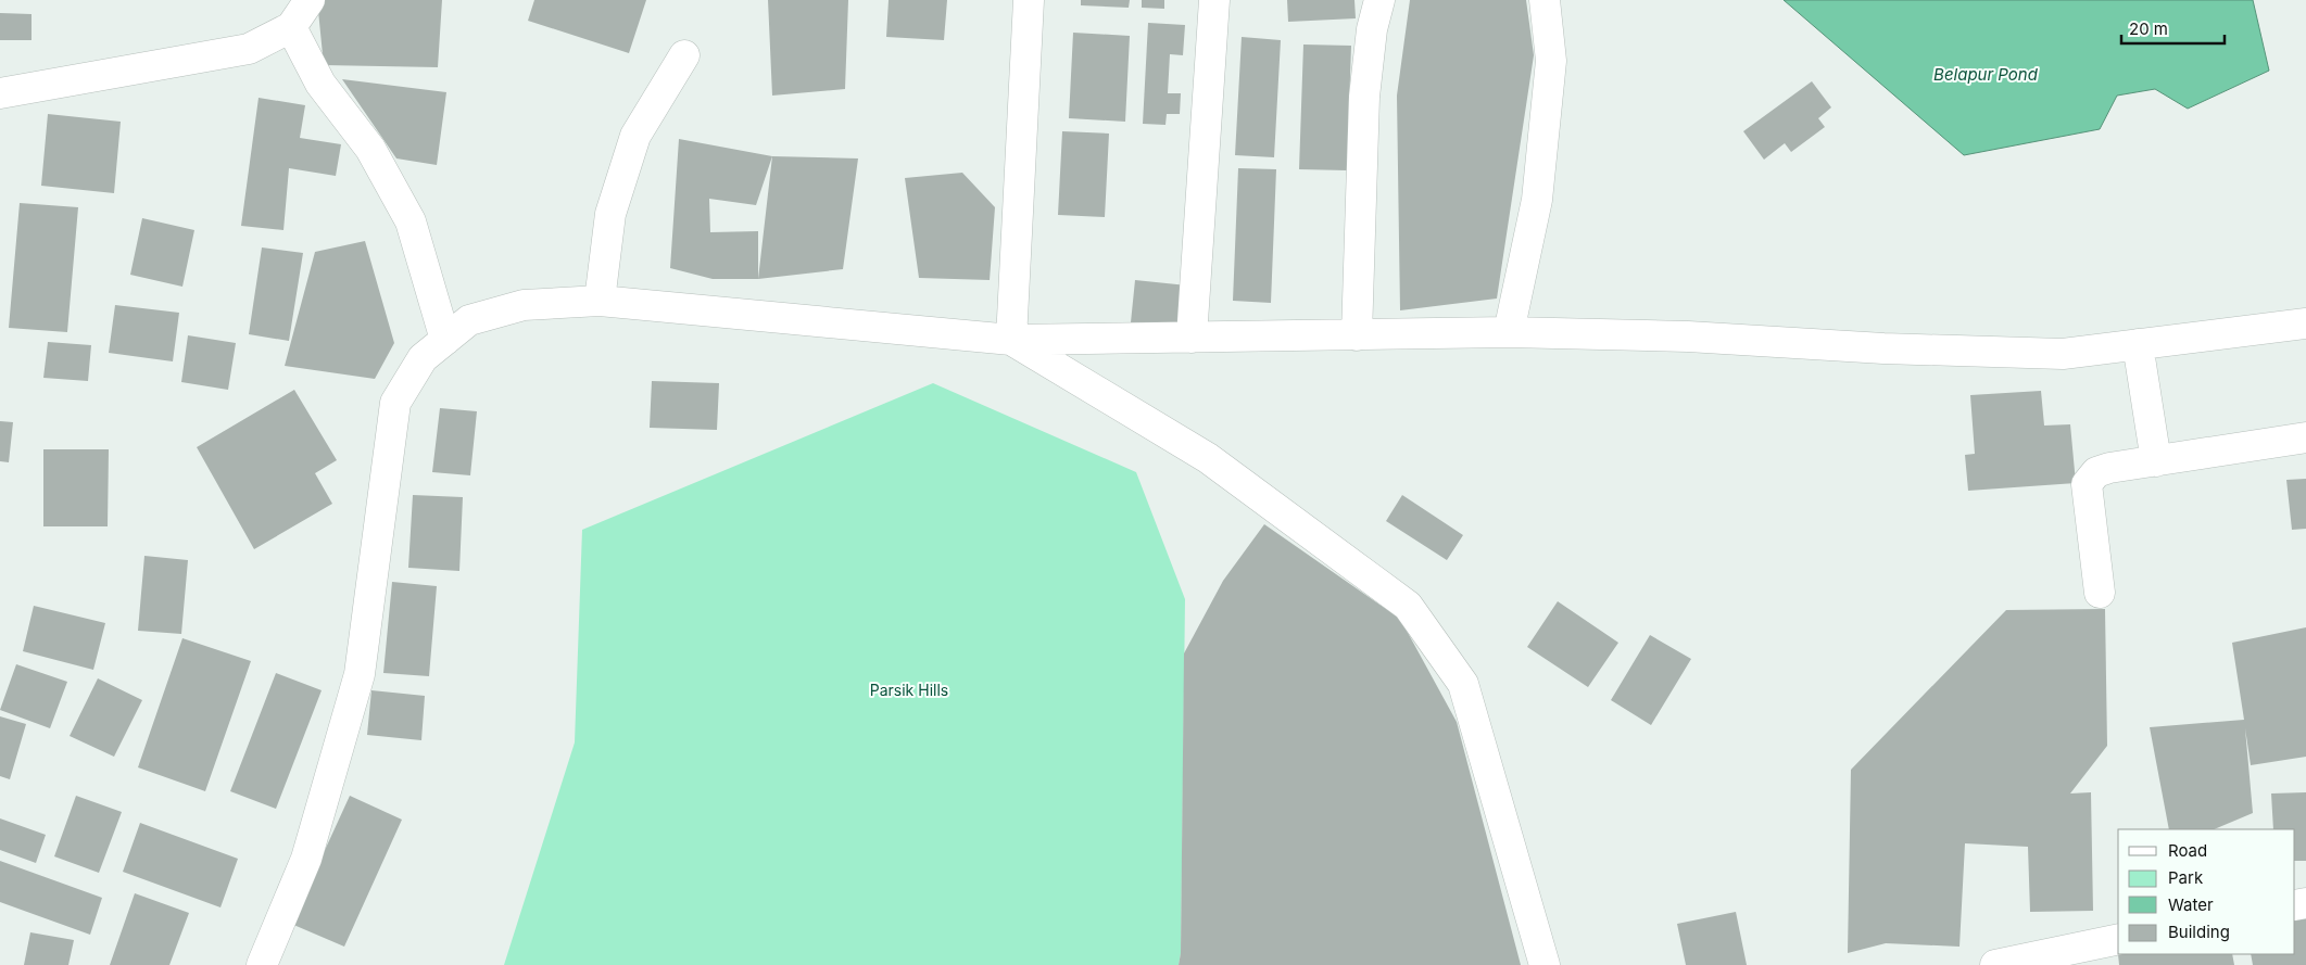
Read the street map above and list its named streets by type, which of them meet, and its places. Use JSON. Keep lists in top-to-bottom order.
{
  "water": ["Belapur Pond"],
  "parks": ["Parsik Hills"],
  "legend": [
    "Road",
    "Park",
    "Water",
    "Building"
  ],
  "scale_bar": "20 m"
}
